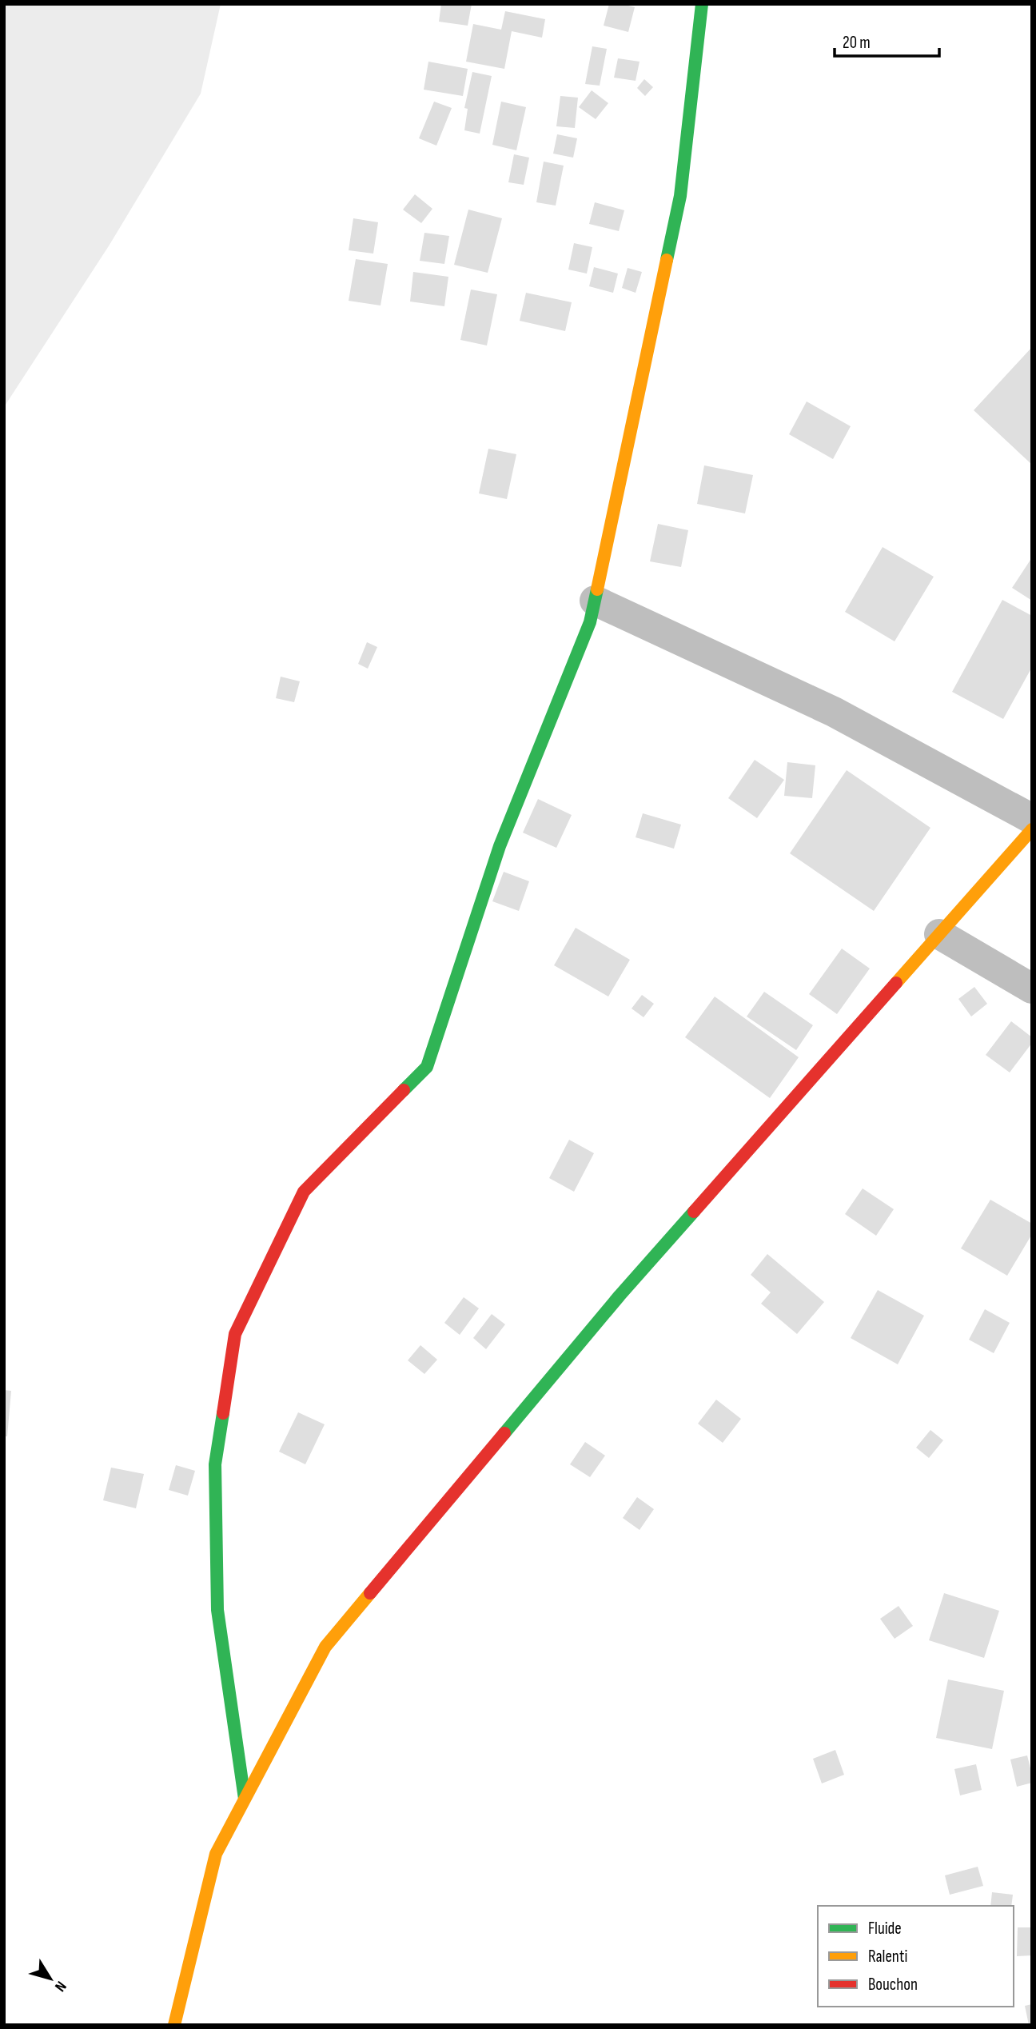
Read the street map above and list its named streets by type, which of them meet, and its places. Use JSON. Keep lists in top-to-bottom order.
{
  "legend": ["Fluide", "Ralenti", "Bouchon"],
  "scale_bar": "20 m",
  "north": "bottom right"
}
